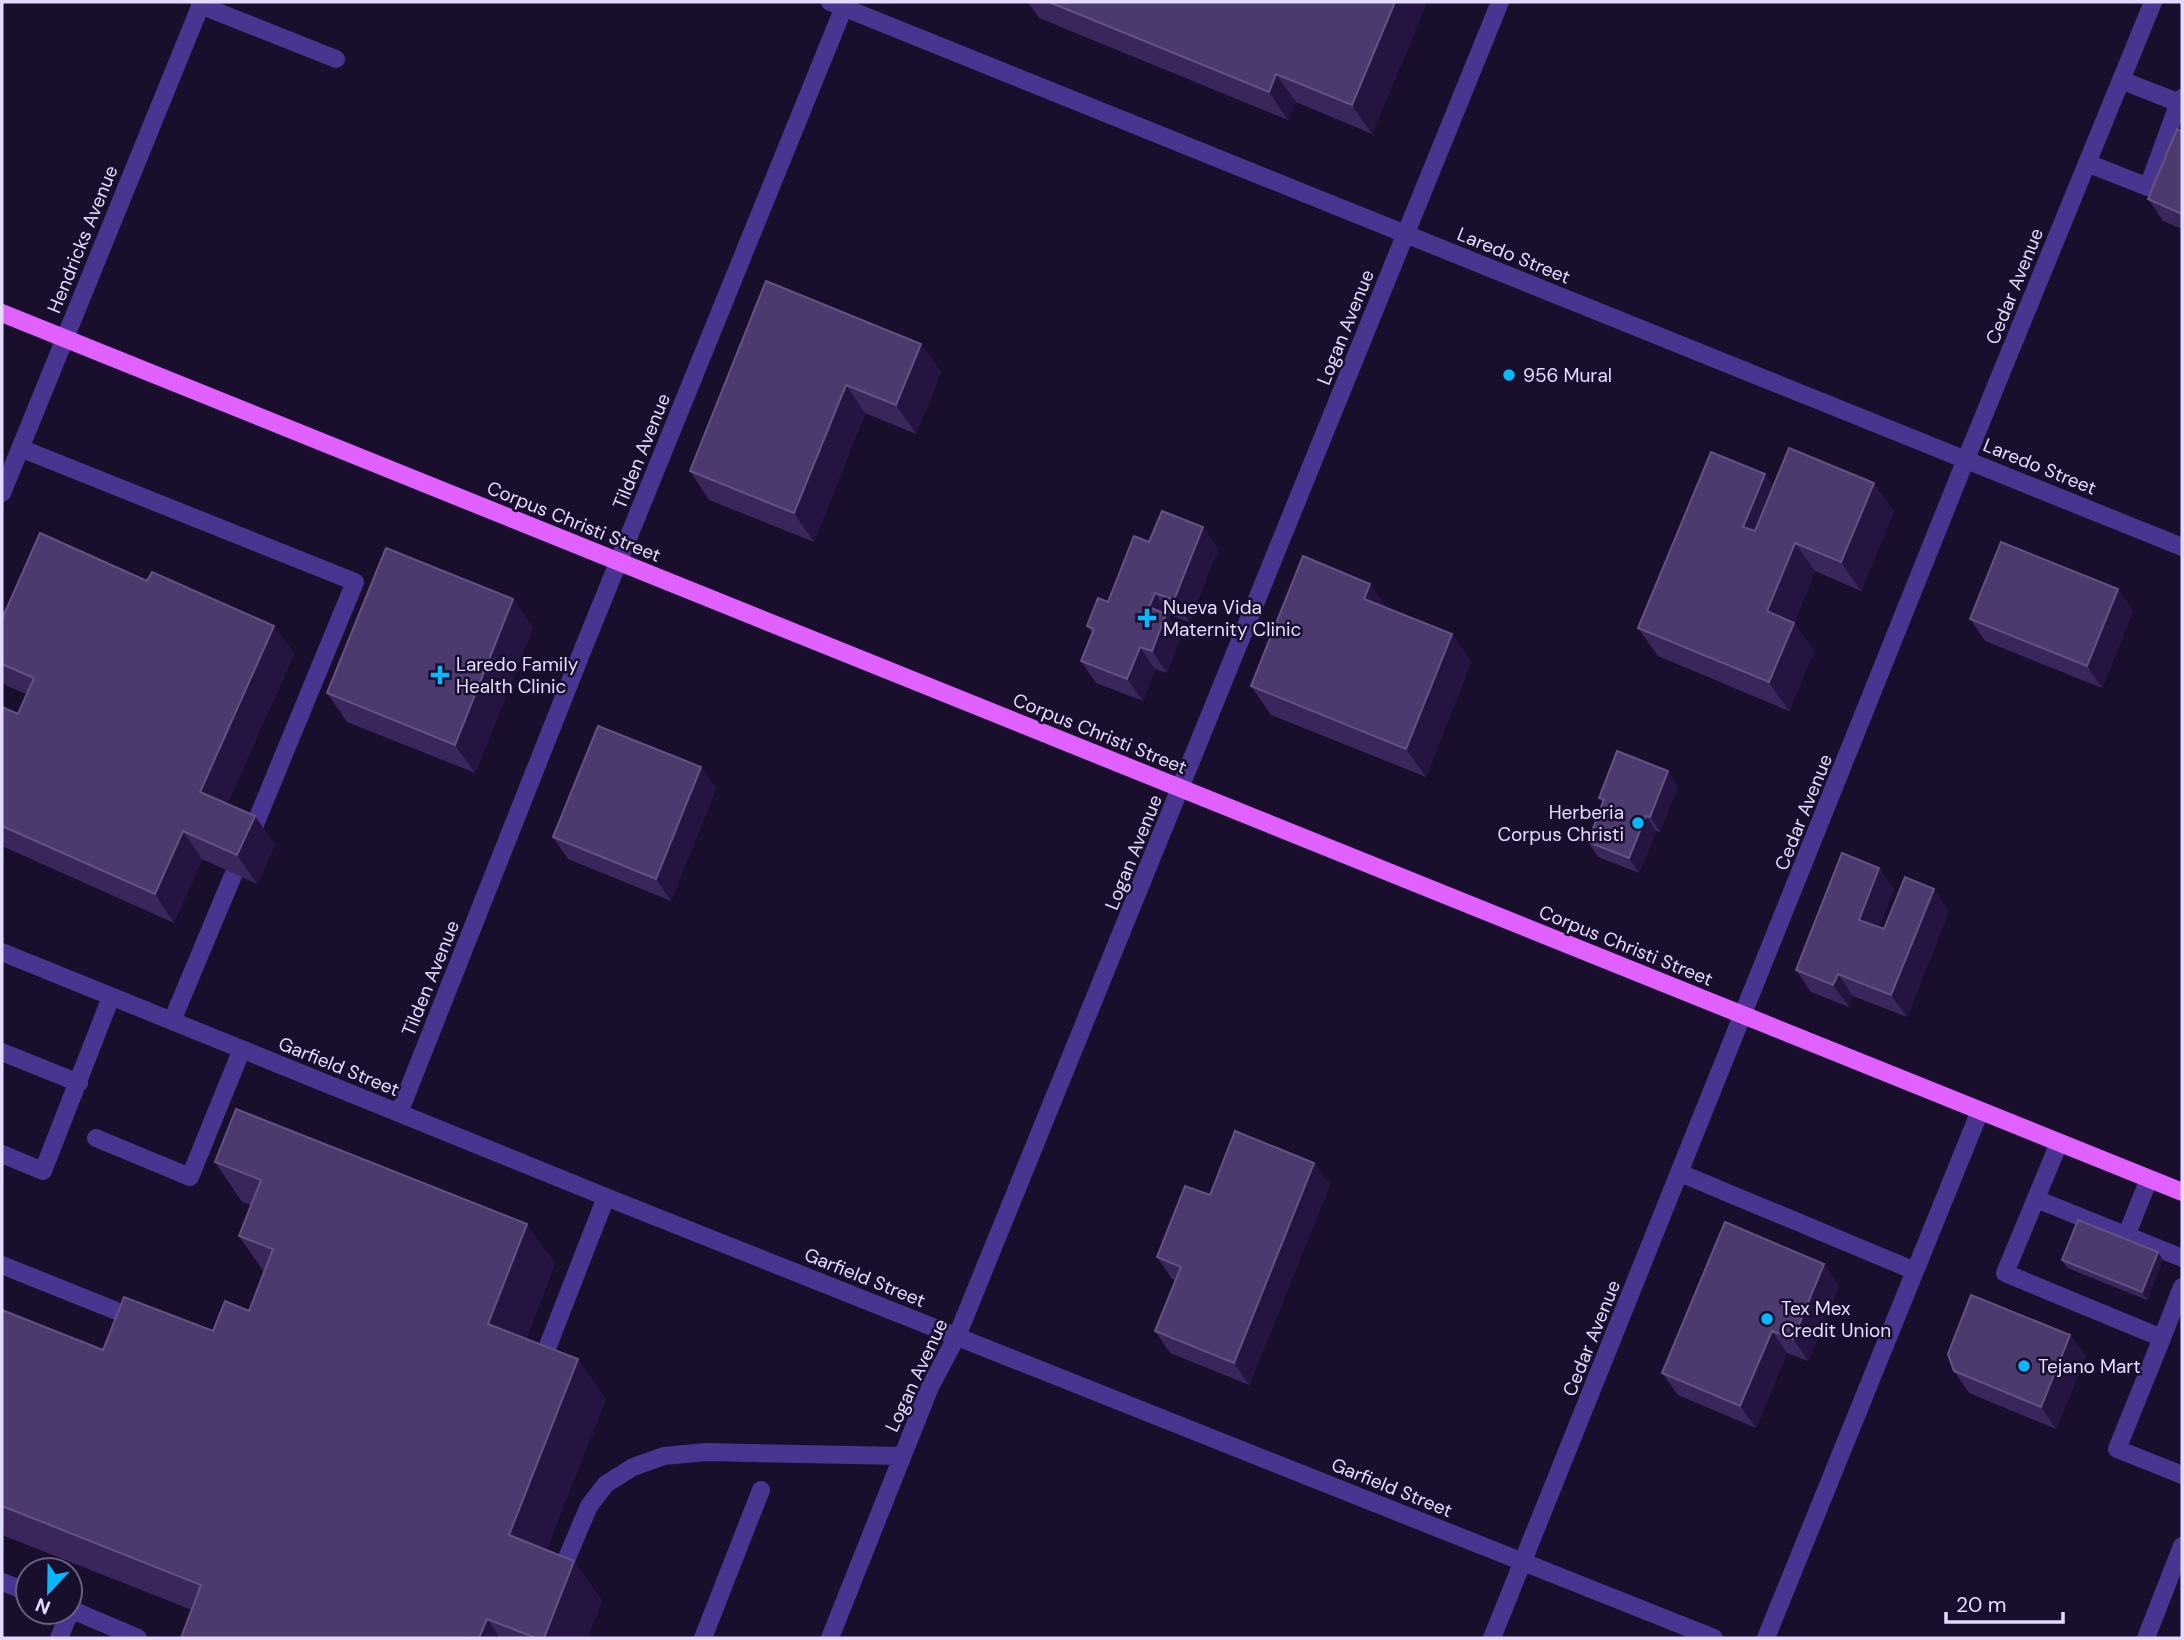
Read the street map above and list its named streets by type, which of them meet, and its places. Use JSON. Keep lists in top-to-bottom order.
{
  "streets": {
    "main road": ["Corpus Christi Street"],
    "street": [
      "Hendricks Avenue",
      "Laredo Street",
      "Cedar Avenue",
      "Logan Avenue",
      "Tilden Avenue",
      "Garfield Street"
    ]
  },
  "crossings": [
    ["Hendricks Avenue", "Corpus Christi Street"],
    ["Laredo Street", "Cedar Avenue"],
    ["Laredo Street", "Logan Avenue"],
    ["Laredo Street", "Tilden Avenue"],
    ["Cedar Avenue", "Corpus Christi Street"],
    ["Cedar Avenue", "Garfield Street"],
    ["Logan Avenue", "Corpus Christi Street"],
    ["Logan Avenue", "Garfield Street"],
    ["Tilden Avenue", "Corpus Christi Street"],
    ["Tilden Avenue", "Garfield Street"]
  ],
  "places": {
    "other": [
      "956 Mural",
      "Herberia Corpus Christi",
      "Tex Mex Credit Union",
      "Tejano Mart"
    ],
    "health": ["Nueva Vida Maternity Clinic", "Laredo Family Health Clinic"]
  },
  "scale_bar": "20 m",
  "north": "bottom"
}
